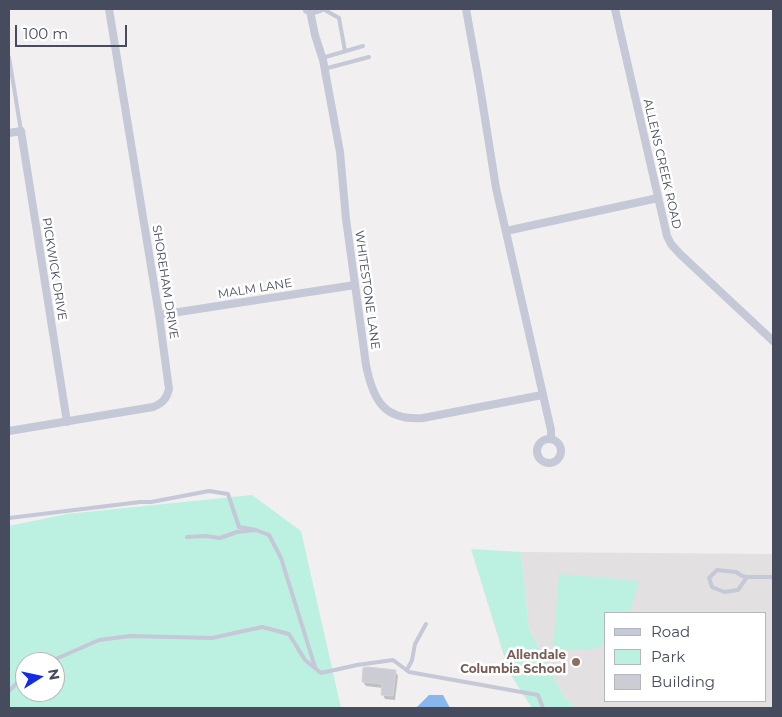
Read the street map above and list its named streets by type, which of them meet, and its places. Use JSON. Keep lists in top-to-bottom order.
{
  "streets": {
    "street": [
      "ALLENS CREEK ROAD",
      "PICKWICK DRIVE",
      "SHOREHAM DRIVE",
      "MALM LANE",
      "WHITESTONE LANE"
    ]
  },
  "crossings": [
    ["PICKWICK DRIVE", "SHOREHAM DRIVE"],
    ["SHOREHAM DRIVE", "MALM LANE"],
    ["MALM LANE", "WHITESTONE LANE"]
  ],
  "places": ["Allendale Columbia School"],
  "legend": ["Road", "Park", "Building"],
  "scale_bar": "100 m",
  "north": "right"
}
